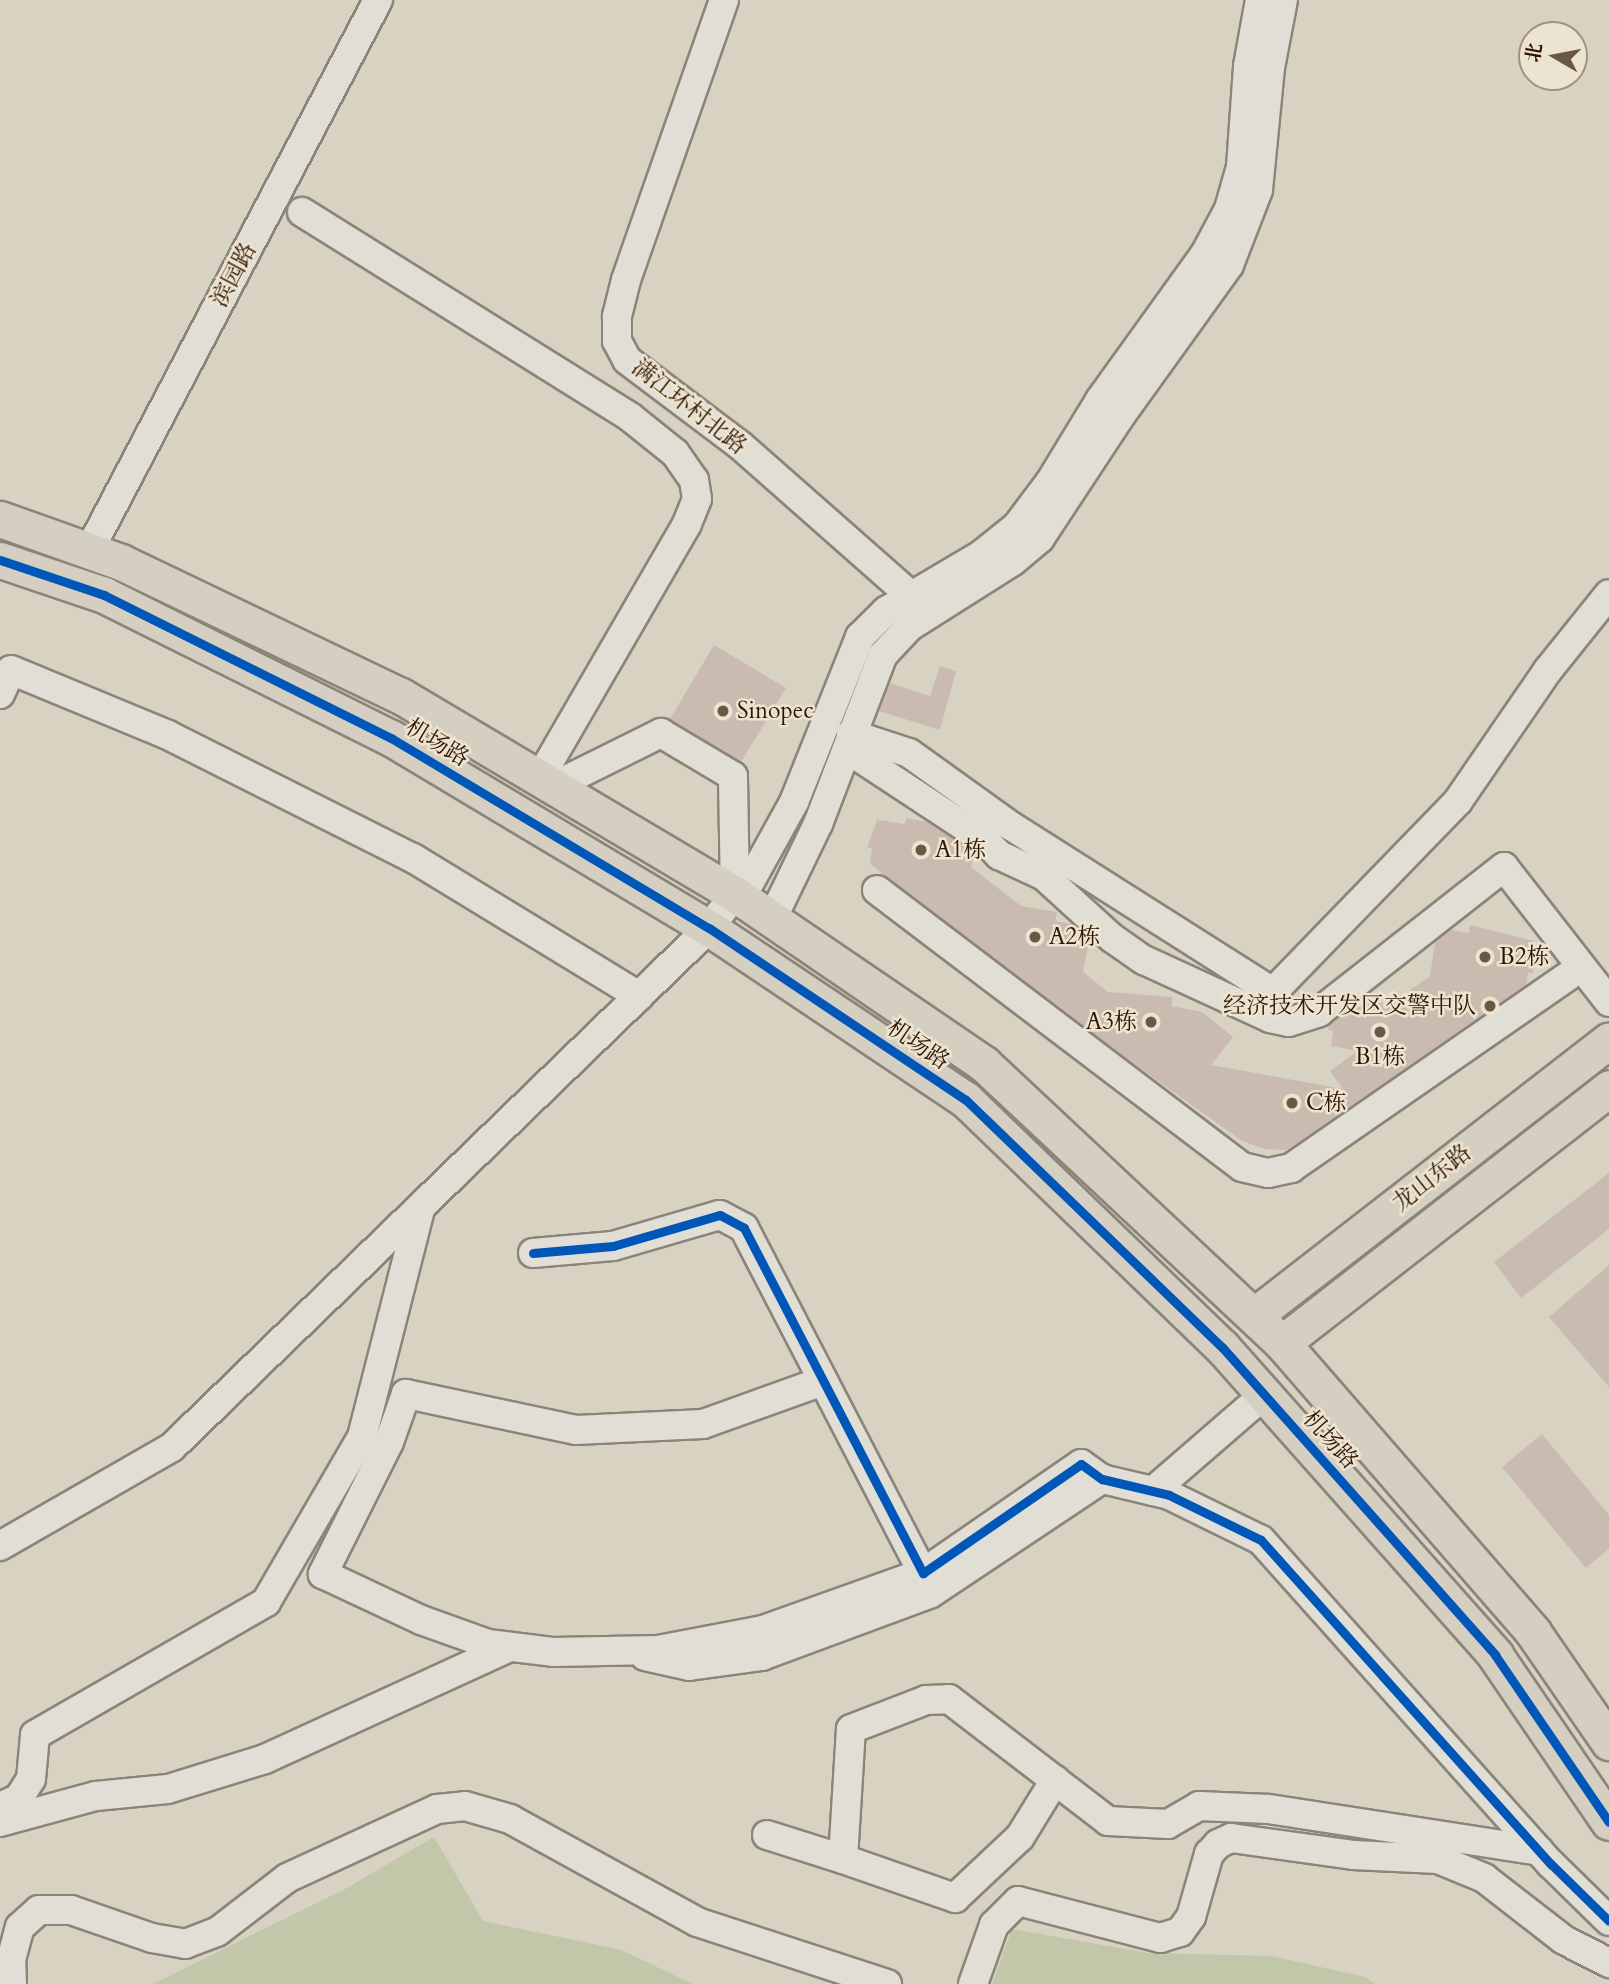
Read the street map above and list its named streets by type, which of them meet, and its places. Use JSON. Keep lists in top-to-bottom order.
{
  "streets": {
    "main road": ["机场路", "龙山东路"],
    "street": ["滨园路", "满江环村北路"]
  },
  "crossings": [
    ["滨园路", "机场路"],
    ["机场路", "龙山东路"]
  ],
  "places": [
    "Sinopec",
    "A1栋",
    "A2栋",
    "B2栋",
    "经济技术开发区交警中队",
    "A3栋",
    "B1栋",
    "C栋"
  ],
  "north": "left"
}
